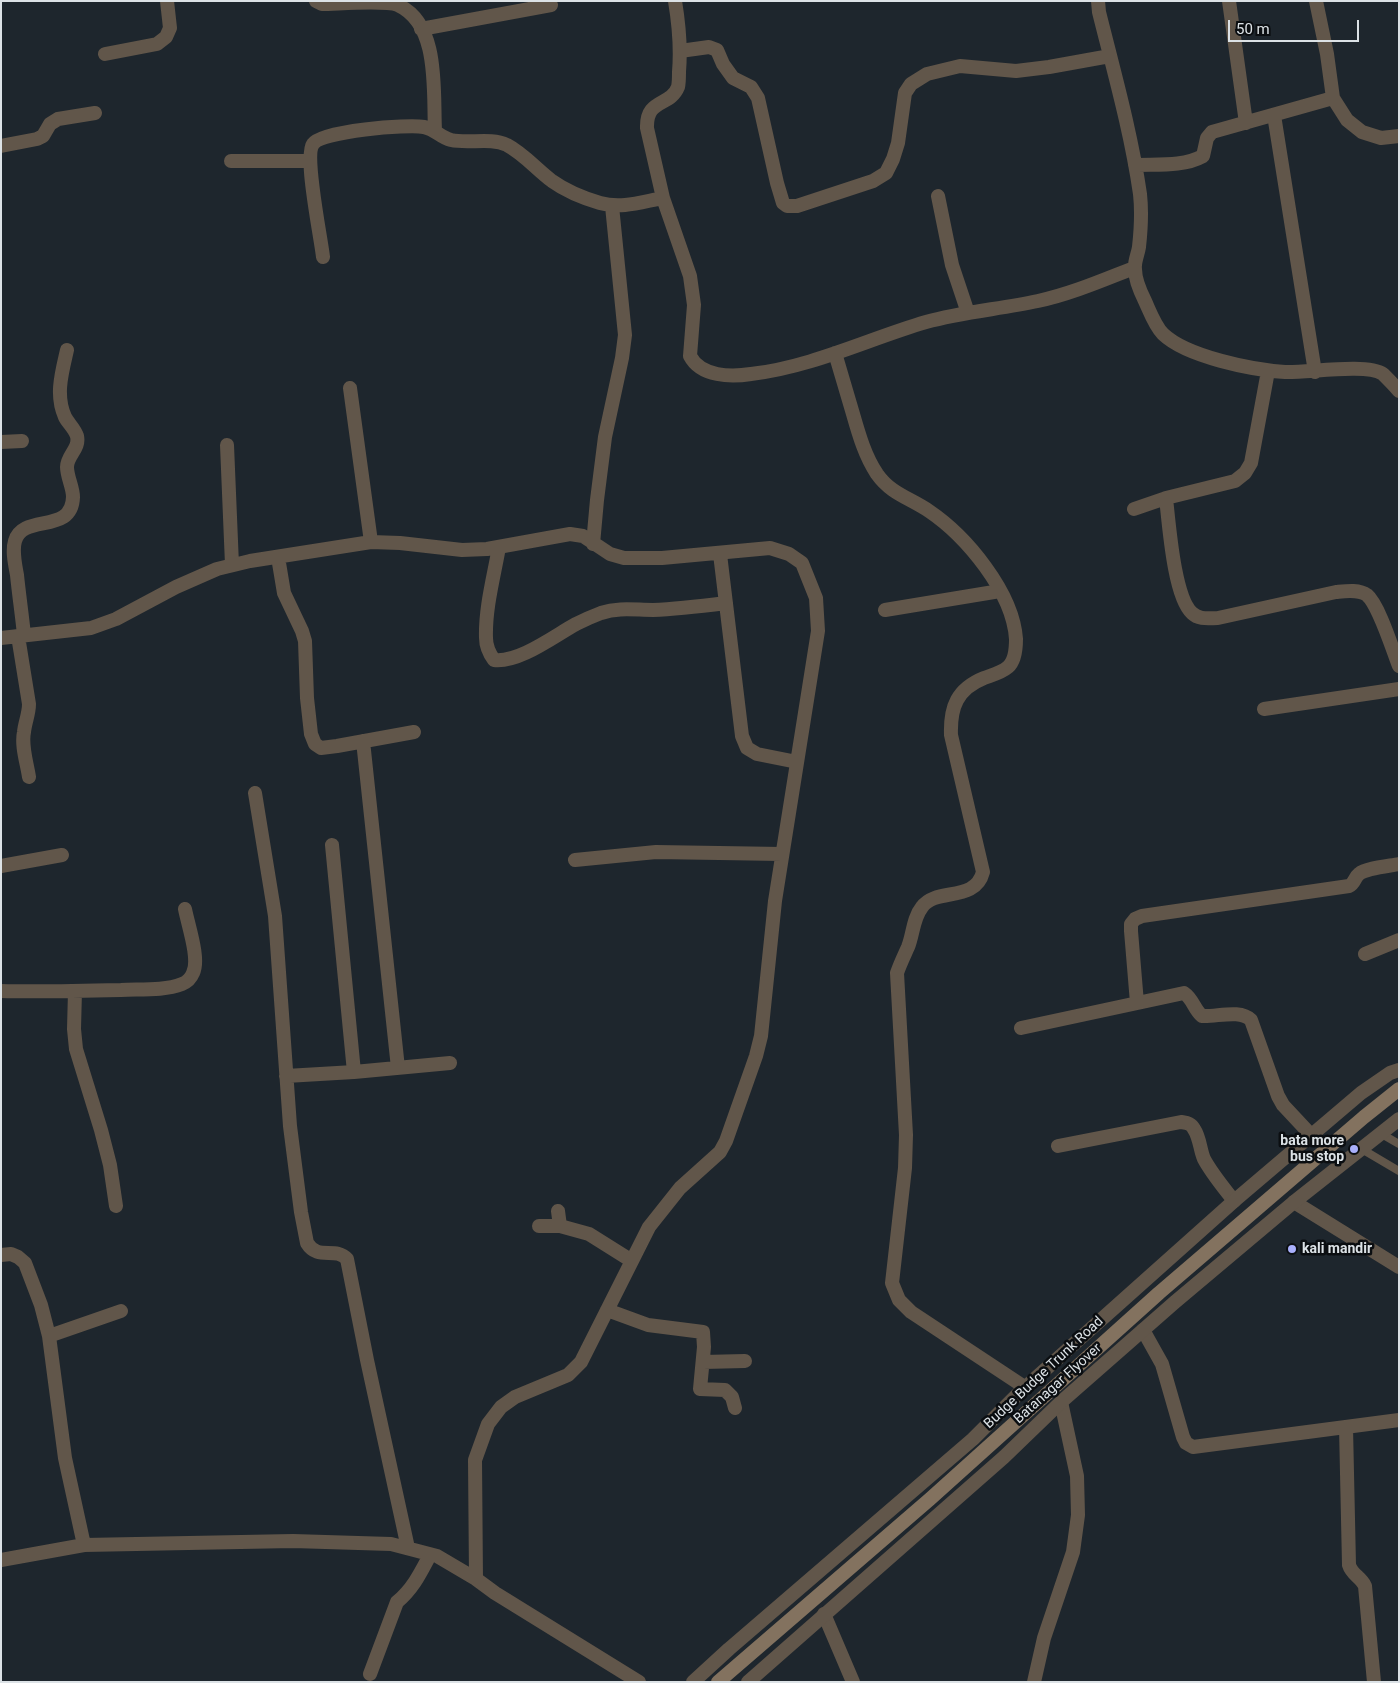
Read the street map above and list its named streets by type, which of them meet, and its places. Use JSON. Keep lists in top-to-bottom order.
{
  "streets": {
    "main road": ["Batanagar Flyover"],
    "street": ["Budge Budge Trunk Road"]
  },
  "places": ["bata more bus stop", "kali mandir"],
  "scale_bar": "50 m"
}
